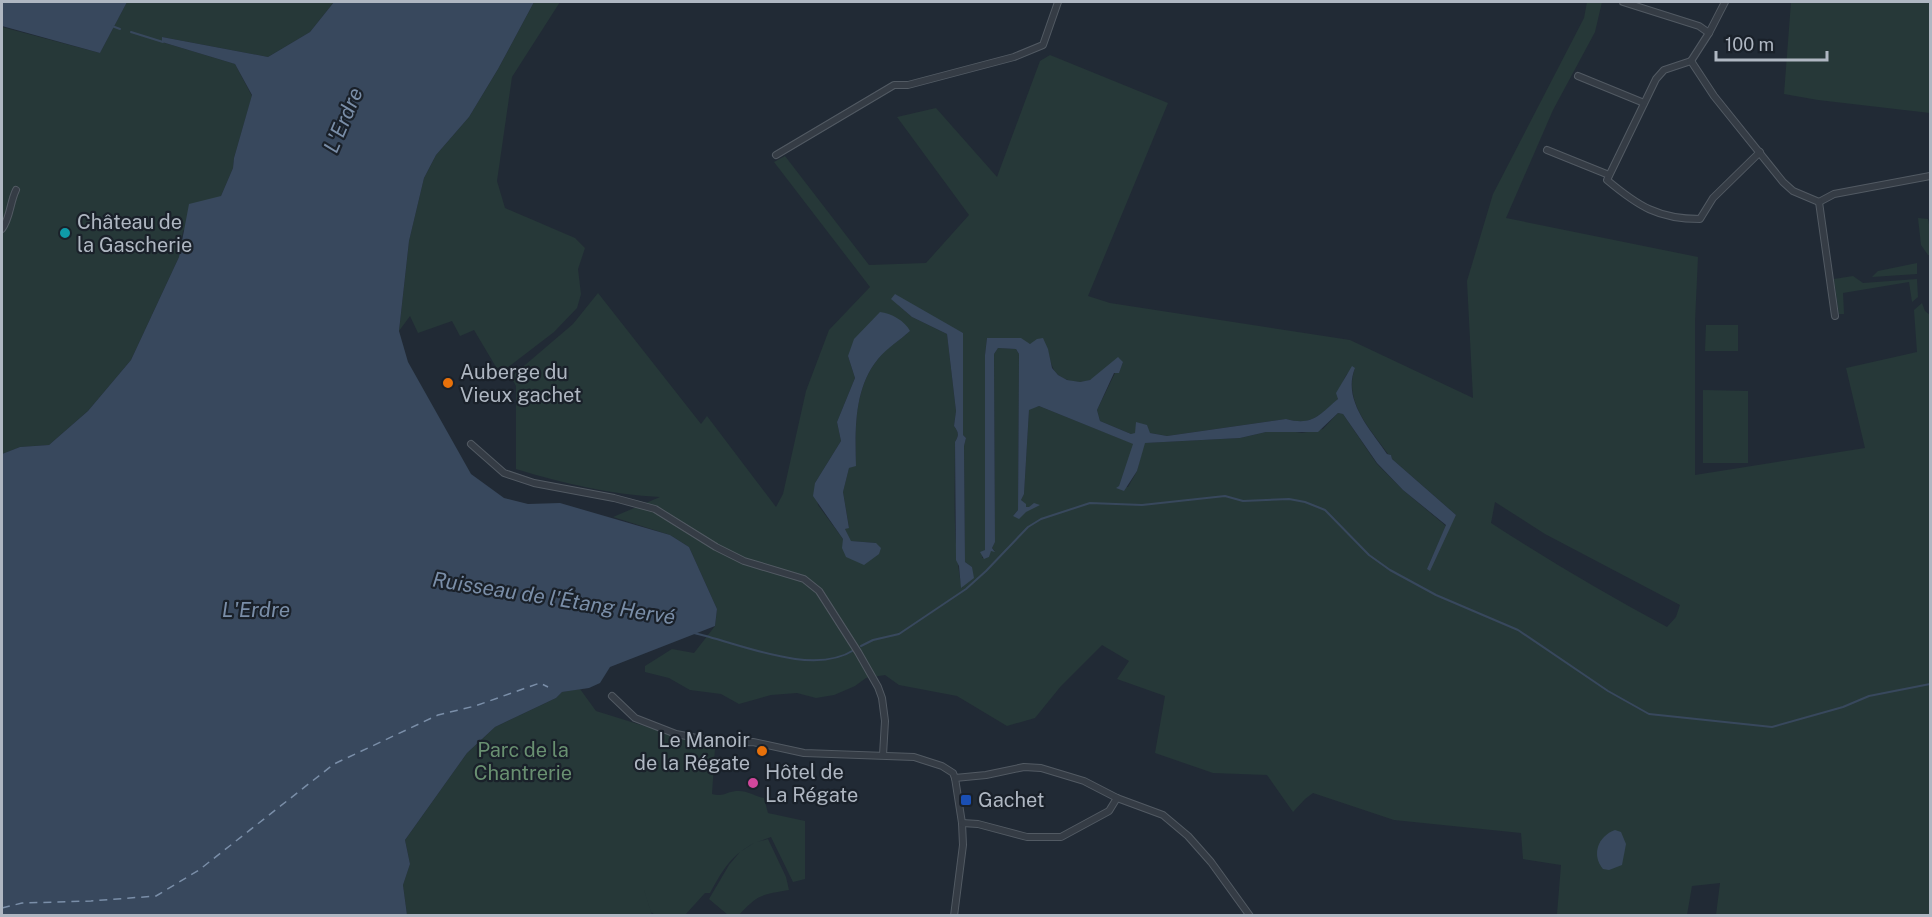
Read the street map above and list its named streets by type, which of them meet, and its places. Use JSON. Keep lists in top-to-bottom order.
{
  "water": ["L'Erdre", "Ruisseau de l'Étang Hervé"],
  "parks": ["Parc de la Chantrerie"],
  "places": {
    "other": [
      "Château de la Gascherie",
      "Auberge du Vieux gachet",
      "Le Manoir de la Régate",
      "Hôtel de La Régate"
    ],
    "transit": ["Gachet"]
  },
  "scale_bar": "100 m"
}
